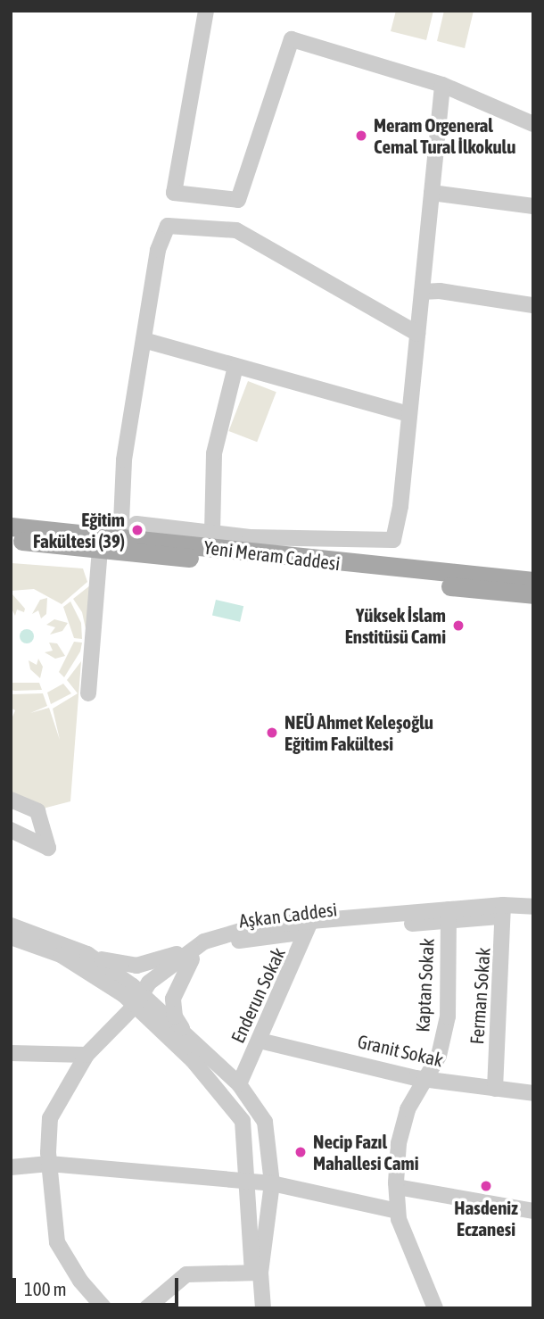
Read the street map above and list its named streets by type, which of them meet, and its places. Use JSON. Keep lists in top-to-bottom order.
{
  "streets": {
    "main road": ["Yeni Meram Caddesi"],
    "street": [
      "Aşkan Caddesi",
      "Kaptan Sokak",
      "Enderun Sokak",
      "Ferman Sokak",
      "Granit Sokak"
    ]
  },
  "crossings": [
    ["Aşkan Caddesi", "Kaptan Sokak"],
    ["Aşkan Caddesi", "Enderun Sokak"],
    ["Aşkan Caddesi", "Ferman Sokak"],
    ["Kaptan Sokak", "Granit Sokak"],
    ["Enderun Sokak", "Granit Sokak"],
    ["Ferman Sokak", "Granit Sokak"]
  ],
  "places": [
    "Meram Orgeneral Cemal Tural İlkokulu",
    "Eğitim Fakültesi (39)",
    "Yüksek İslam Enstitüsü Cami",
    "NEÜ Ahmet Keleşoğlu Eğitim Fakültesi",
    "Necip Fazıl Mahallesi Cami",
    "Hasdeniz Eczanesi"
  ],
  "scale_bar": "100 m"
}
